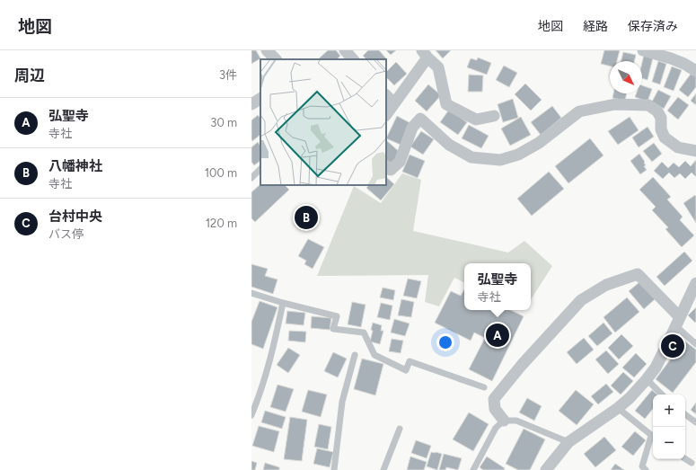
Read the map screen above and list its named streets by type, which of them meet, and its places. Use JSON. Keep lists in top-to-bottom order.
{
  "north": "bottom right",
  "page": {
    "header": "地図",
    "nav": ["地図", "経路", "保存済み"],
    "heading": ["周辺", "3件"],
    "list": [
      {
        "mark": "A",
        "name": "弘聖寺",
        "note": "寺社",
        "value": "30 m"
      },
      {
        "mark": "B",
        "name": "八幡神社",
        "note": "寺社",
        "value": "100 m"
      },
      {
        "mark": "C",
        "name": "台村中央",
        "note": "バス停",
        "value": "120 m"
      }
    ],
    "pins": ["B", "A", "C"],
    "popup": ["弘聖寺", "寺社"],
    "map_buttons": ["+", "−"]
  }
}
